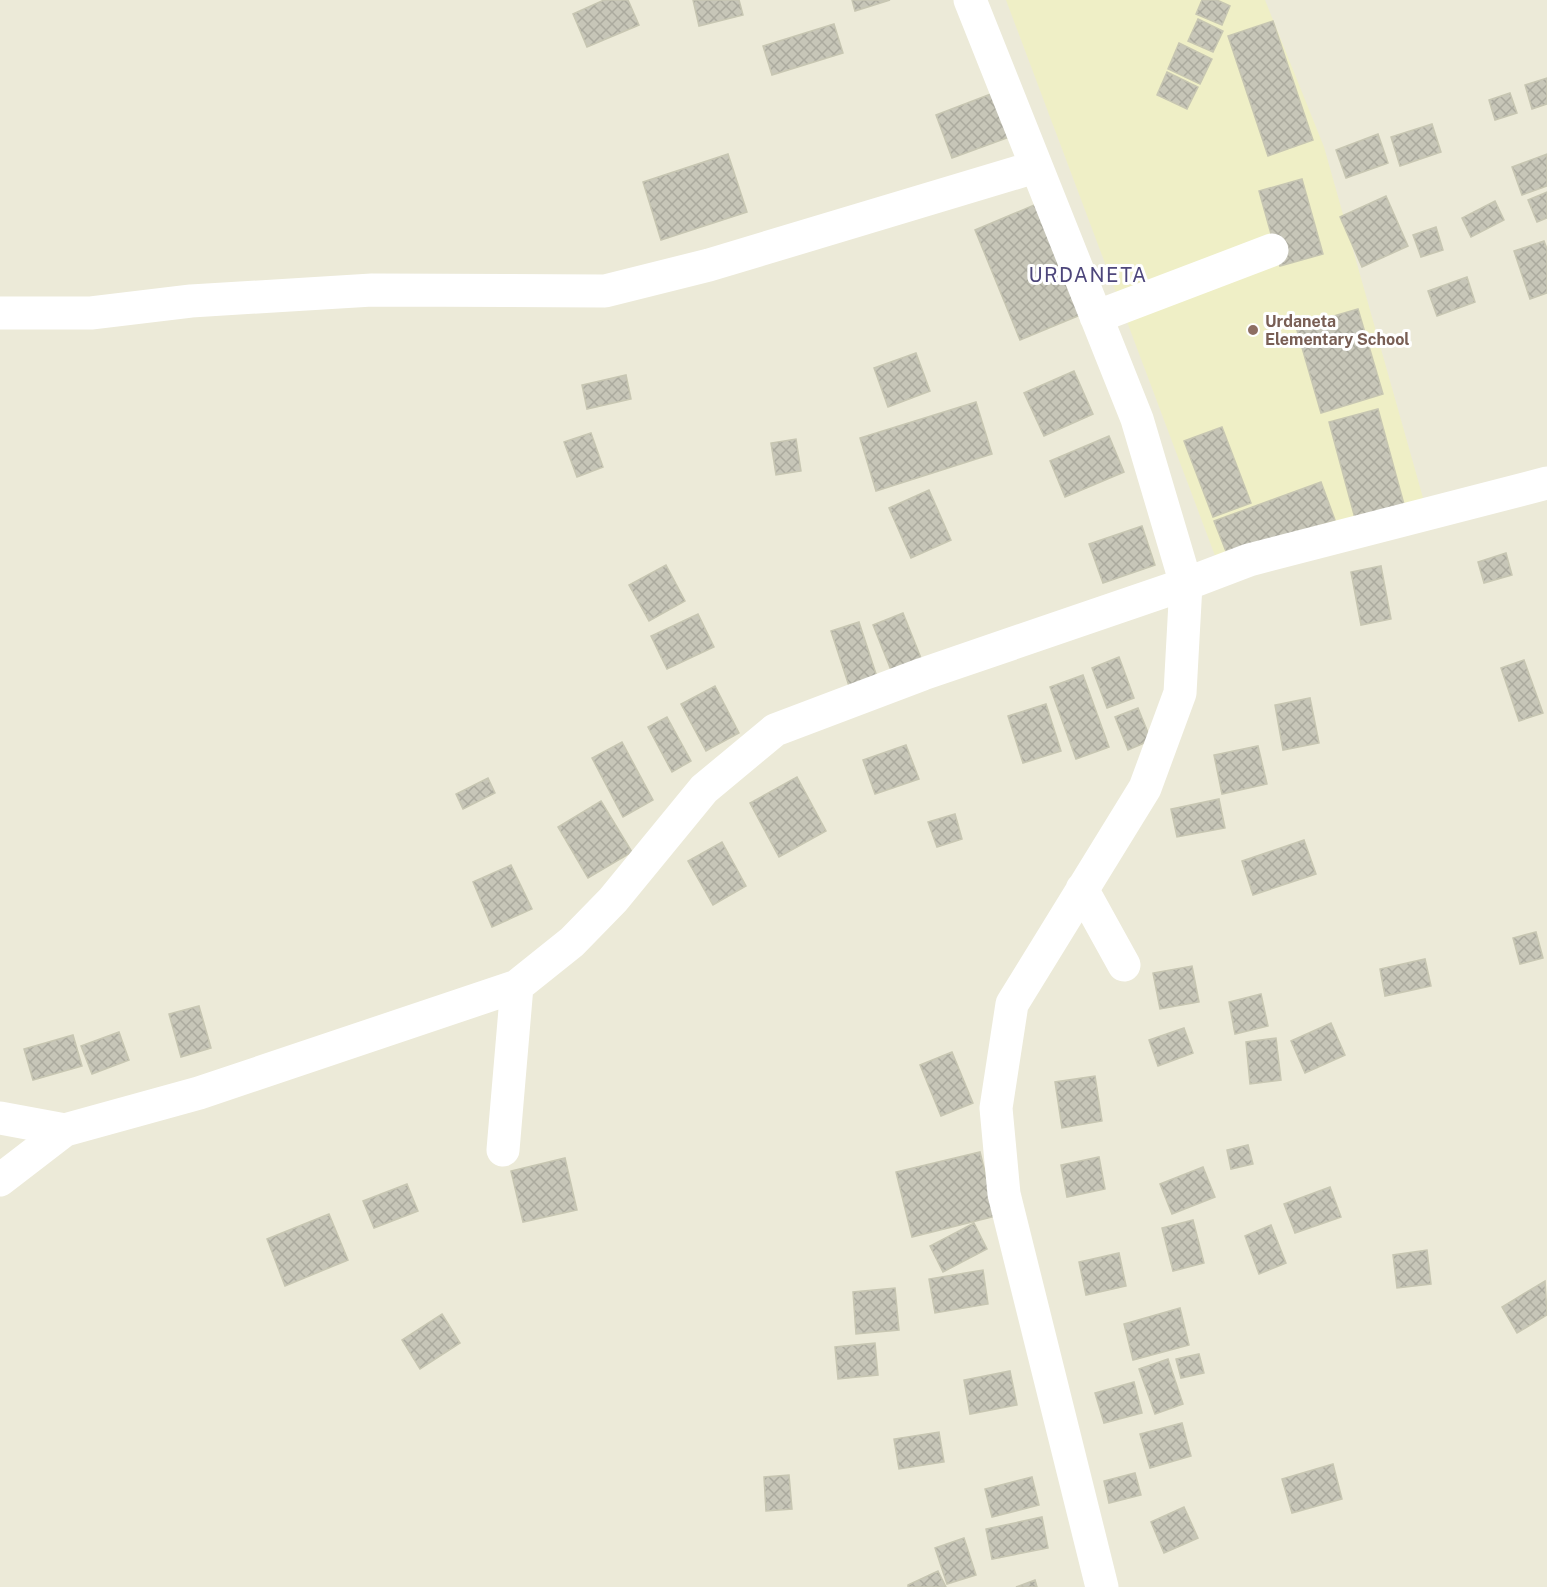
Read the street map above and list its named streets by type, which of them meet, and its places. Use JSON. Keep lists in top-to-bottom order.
{
  "districts": ["URDANETA"],
  "places": ["Urdaneta Elementary School"]
}
